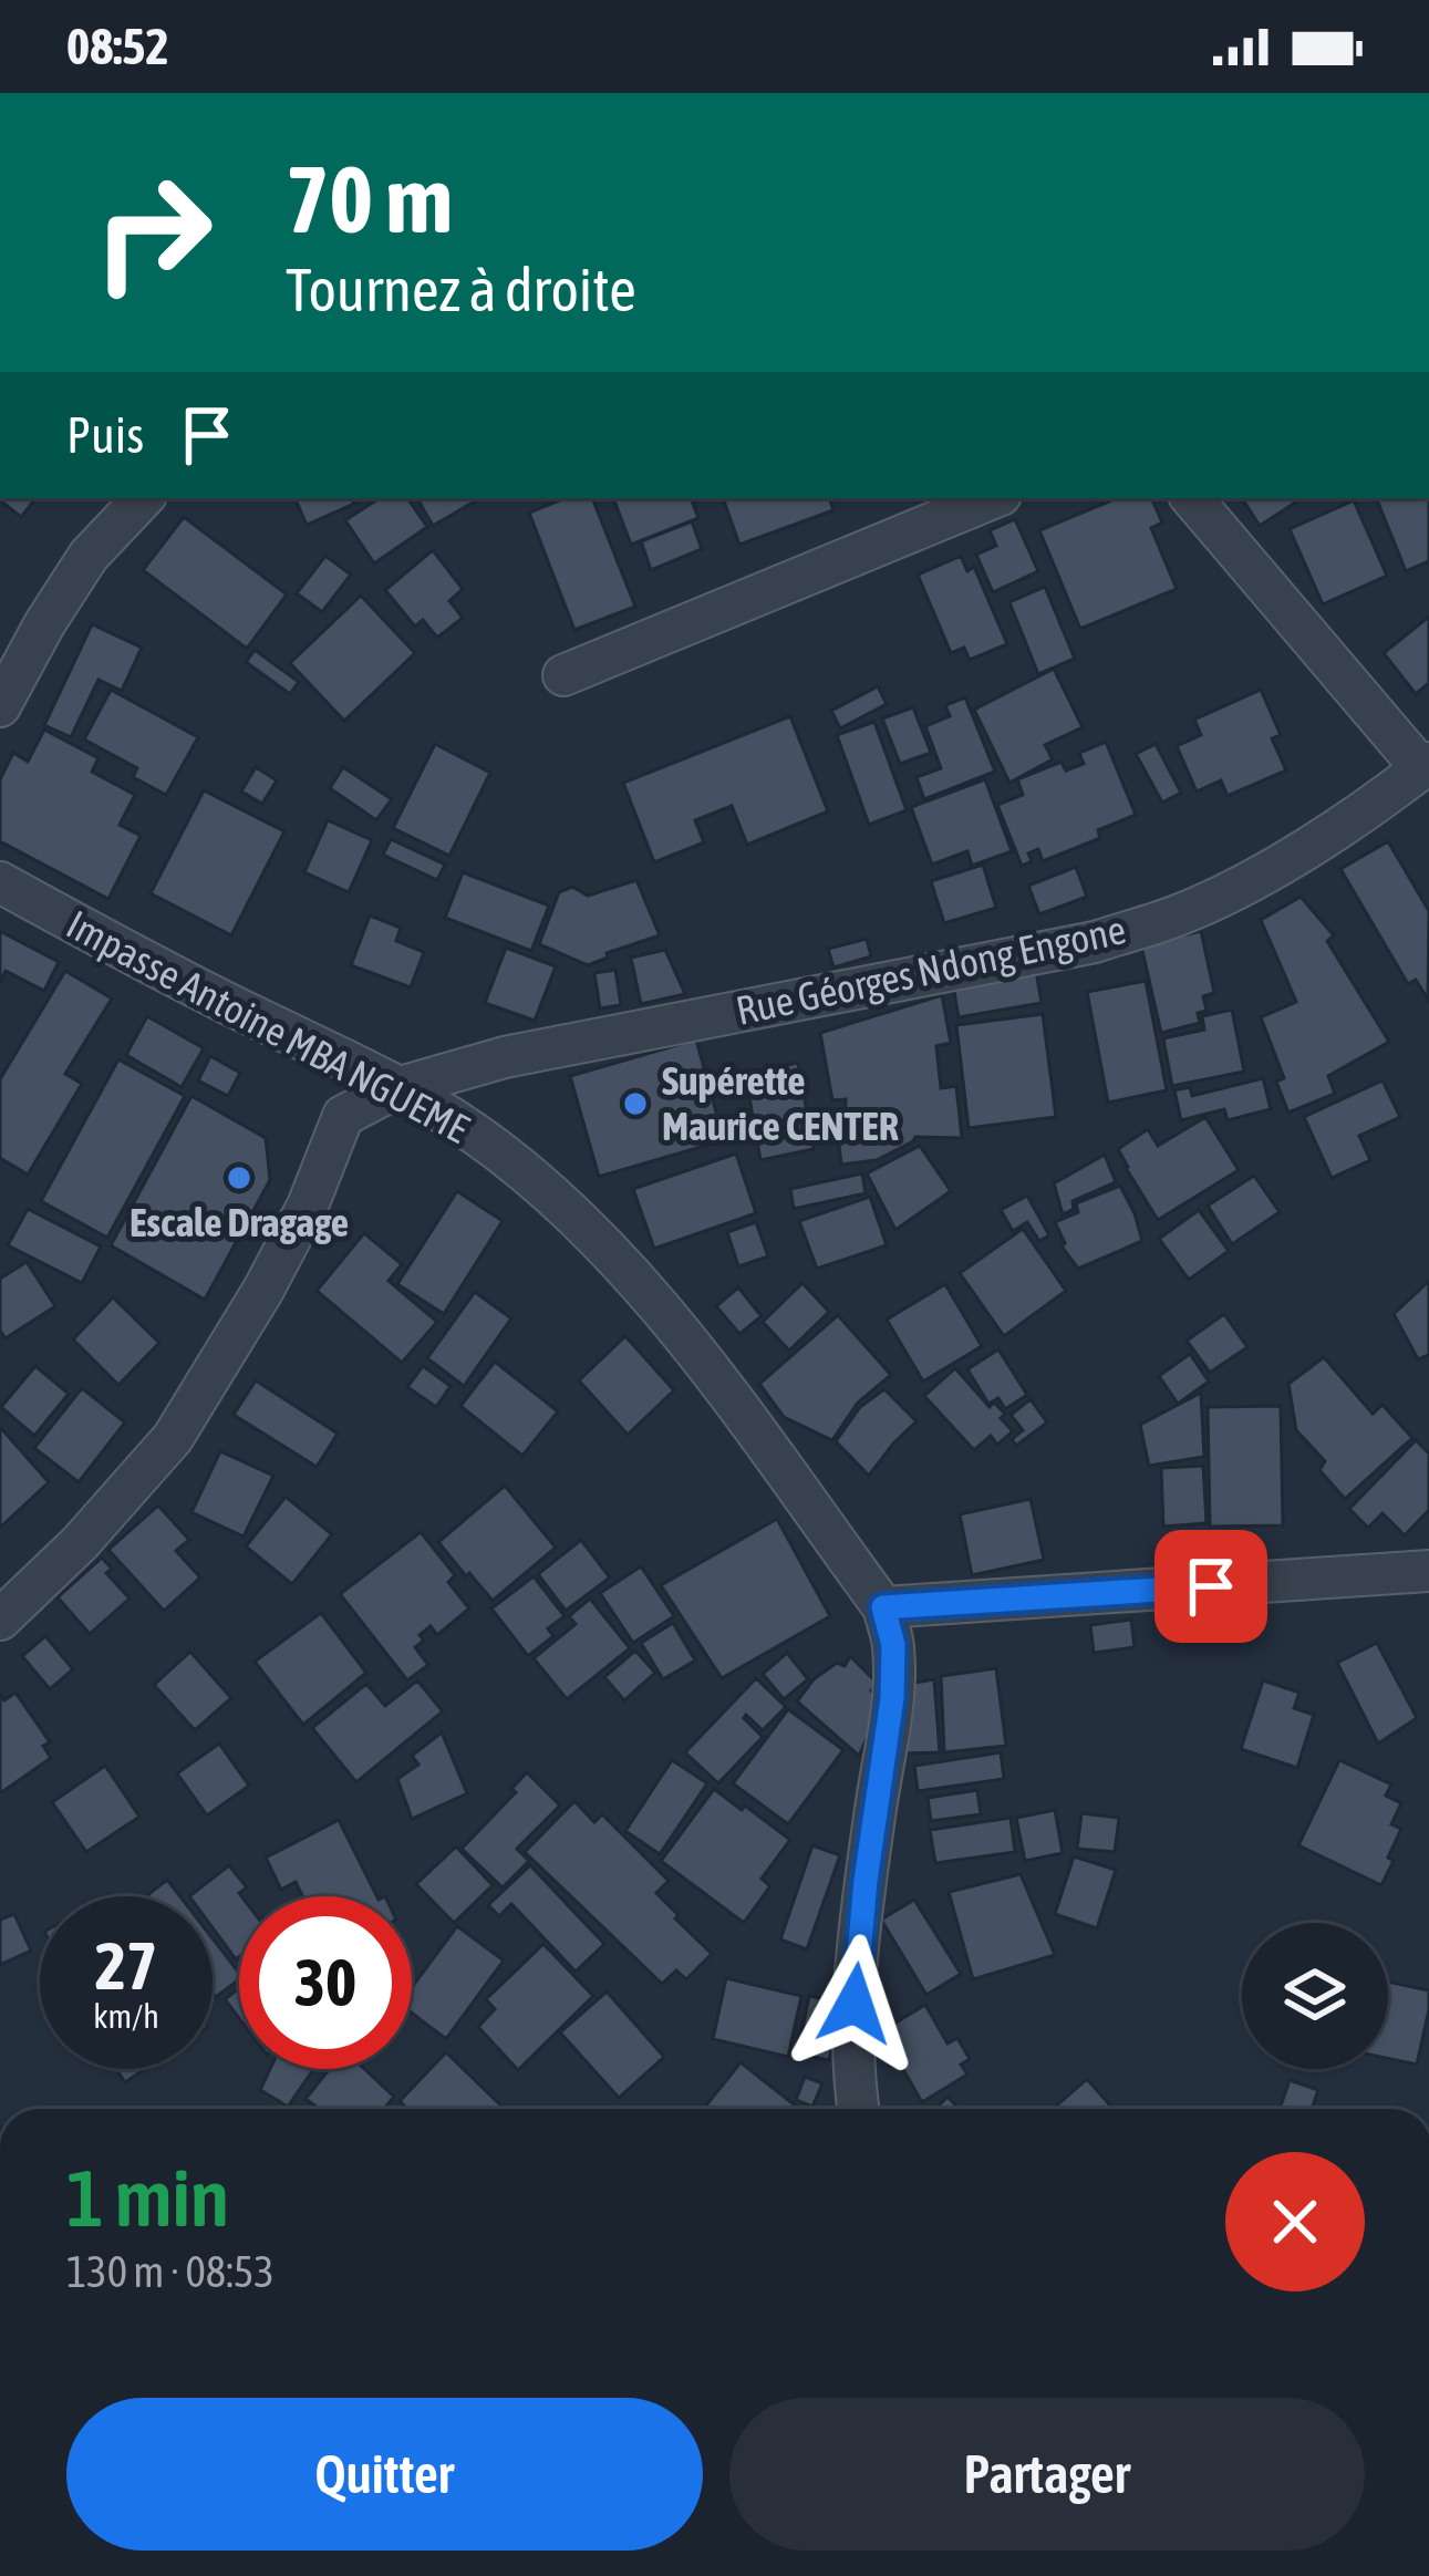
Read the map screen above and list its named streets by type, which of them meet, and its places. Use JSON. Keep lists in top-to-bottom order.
{
  "streets": {
    "street": ["Rue Géorges Ndong Engone", "Impasse Antoine MBA NGUEME"]
  },
  "crossings": [
    ["Rue Géorges Ndong Engone", "Impasse Antoine MBA NGUEME"]
  ],
  "places": ["Supérette Maurice CENTER", "Escale Dragage"],
  "page": {
    "status": "08:52",
    "turn": ["70 m", "Tournez à droite"],
    "then": "Puis",
    "speed": "27 km/h",
    "limit": "30",
    "heading": ["1 min", "130 m · 08:53"],
    "buttons": ["Quitter", "Partager"]
  }
}
